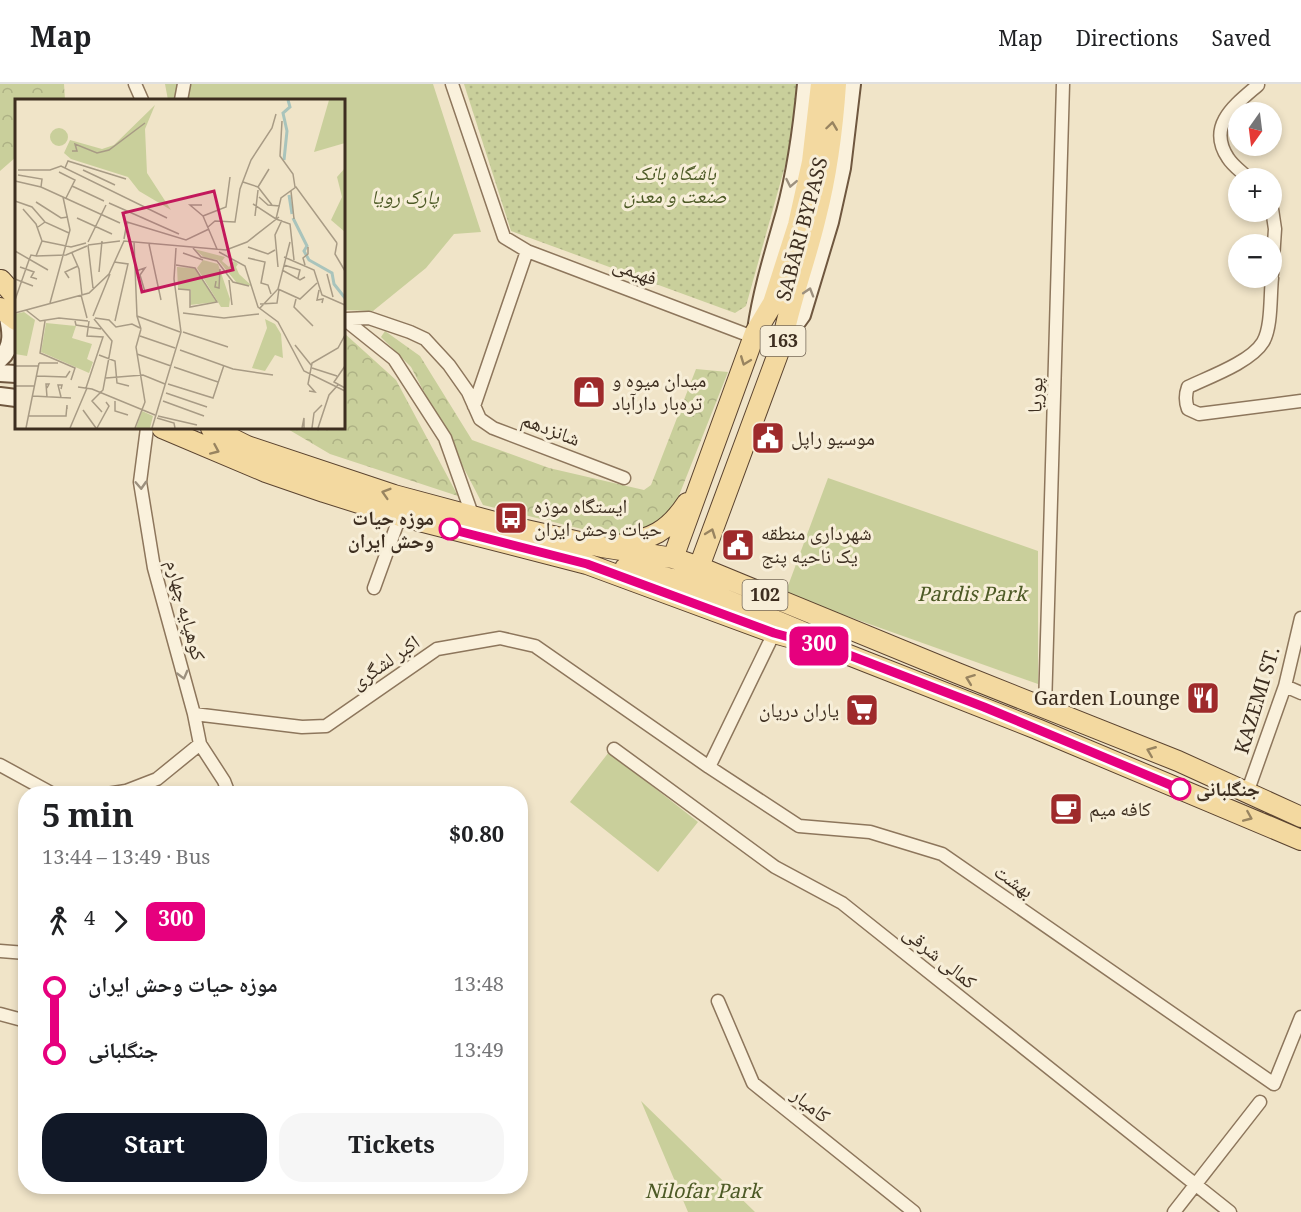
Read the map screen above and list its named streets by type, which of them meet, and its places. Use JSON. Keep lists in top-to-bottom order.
{
  "streets": {
    "main road": ["SABĀRI BYPASS", "163", "102"],
    "street": [
      "فهیمی",
      "پوریا",
      "شانزدهم",
      "کوهپایه چهارم",
      "اکبر لشگری",
      "KAZEMI ST.",
      "بهشت",
      "کمالی شرقی",
      "کامیار"
    ]
  },
  "crossings": [
    ["SABĀRI BYPASS", "فهیمی"],
    ["SABĀRI BYPASS", "163"],
    ["فهیمی", "163"],
    ["163", "102"],
    ["پوریا", "102"],
    ["102", "KAZEMI ST."],
    ["کوهپایه چهارم", "اکبر لشگری"],
    ["اکبر لشگری", "بهشت"]
  ],
  "one_way": ["کوهپایه چهارم"],
  "parks": [
    "باشگاه بانک صنعت و معدن",
    "پارک رویا",
    "Pardis Park",
    "Nilofar Park"
  ],
  "places": {
    "shop": ["میدان میوه و تره‌بار دارآباد"],
    "public building": ["موسیو راپل", "شهرداری منطقه یک ناحیه پنج"],
    "bus stop": ["ایستگاه موزه حیات وحش ایران"],
    "other": ["موزه حیات وحش ایران", "جنگلبانی"],
    "restaurant": ["Garden Lounge"],
    "supermarket": ["یاران دریان"],
    "cafe": ["کافه میم"]
  },
  "lines": ["bus line 300"],
  "north": "bottom",
  "page": {
    "header": "Map",
    "nav": ["Map", "Directions", "Saved"],
    "on_map": "300",
    "map_buttons": ["+", "−"],
    "heading": ["5 min", "13:44 – 13:49 · Bus", "$0.80"],
    "legs": ["4", "300"],
    "list": [
      {
        "name": "موزه حیات وحش ایران",
        "value": "13:48"
      },
      {
        "name": "جنگلبانی",
        "value": "13:49"
      }
    ],
    "buttons": ["Start", "Tickets"]
  }
}
